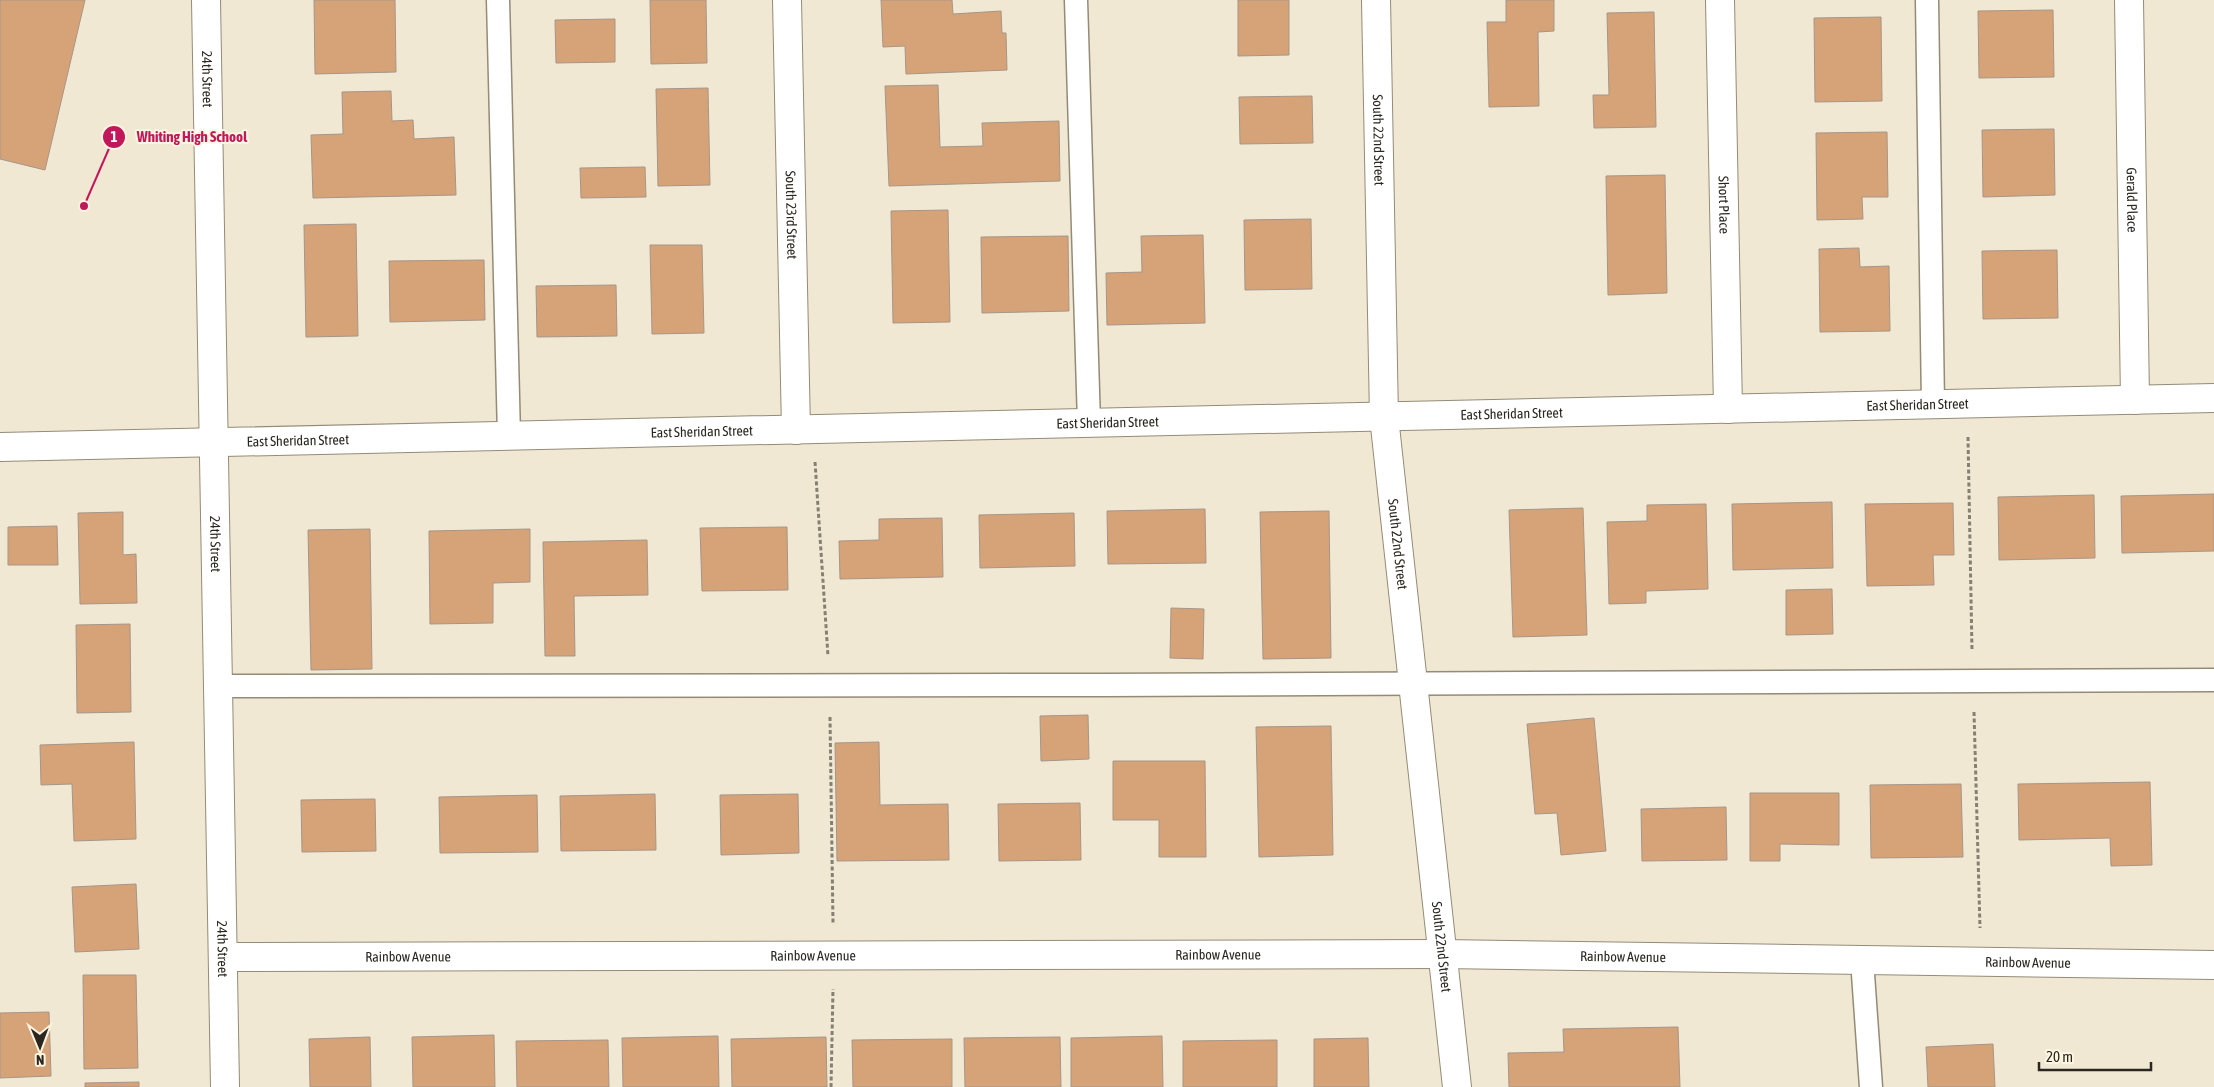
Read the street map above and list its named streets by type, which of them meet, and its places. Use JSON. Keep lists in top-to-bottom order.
{
  "streets": {
    "street": [
      "24th Street",
      "South 22nd Street",
      "Gerald Place",
      "Short Place",
      "South 23rd Street",
      "East Sheridan Street",
      "Rainbow Avenue"
    ]
  },
  "crossings": [
    ["24th Street", "East Sheridan Street"],
    ["24th Street", "Rainbow Avenue"],
    ["South 22nd Street", "East Sheridan Street"],
    ["South 22nd Street", "Rainbow Avenue"],
    ["Gerald Place", "East Sheridan Street"],
    ["Short Place", "East Sheridan Street"],
    ["South 23rd Street", "East Sheridan Street"]
  ],
  "places": ["Whiting High School"],
  "scale_bar": "20 m",
  "north": "bottom"
}
